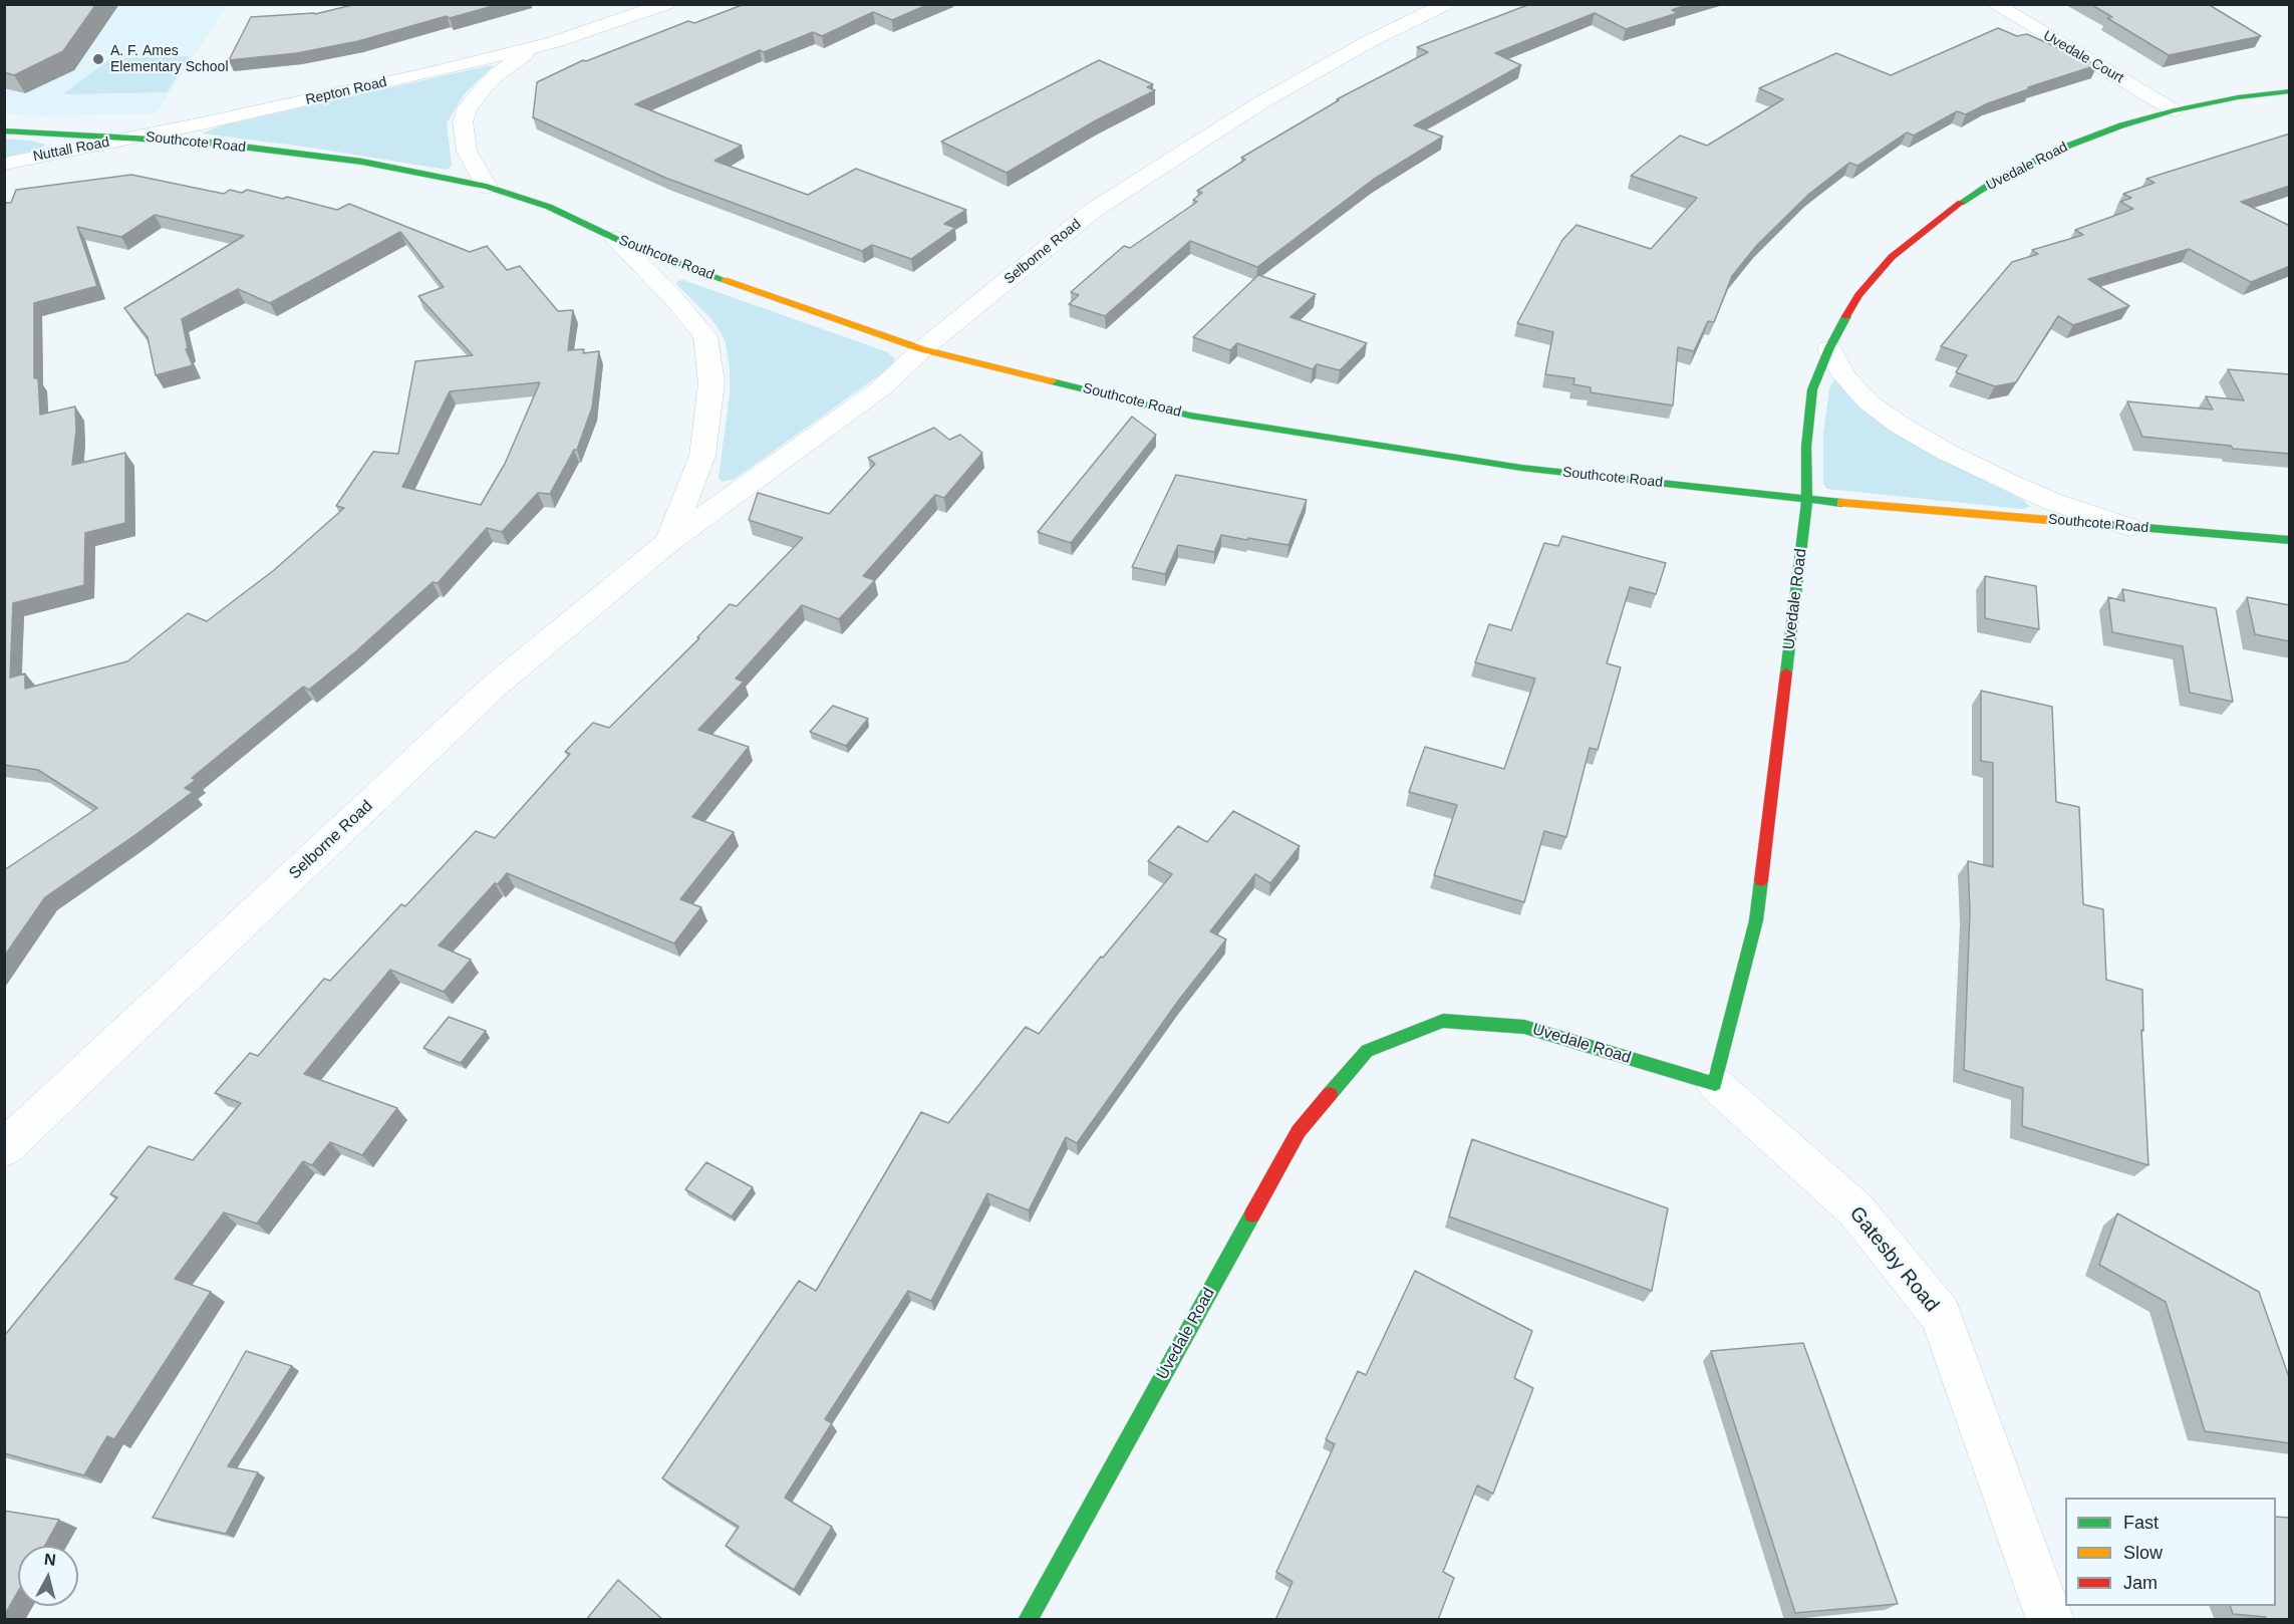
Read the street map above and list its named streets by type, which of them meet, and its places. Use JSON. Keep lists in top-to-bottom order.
{
  "streets": {
    "street": [
      "Uvedale Court",
      "Repton Road",
      "Southcote Road",
      "Nuttall Road",
      "Uvedale Road",
      "Selborne Road",
      "Gatesby Road"
    ]
  },
  "crossings": [
    ["Uvedale Court", "Uvedale Road"],
    ["Repton Road", "Southcote Road"],
    ["Repton Road", "Nuttall Road"],
    ["Southcote Road", "Nuttall Road"],
    ["Southcote Road", "Uvedale Road"],
    ["Southcote Road", "Selborne Road"],
    ["Uvedale Road", "Gatesby Road"]
  ],
  "places": ["A. F. Ames Elementary School"],
  "legend": ["Fast", "Slow", "Jam"],
  "north": "top"
}
